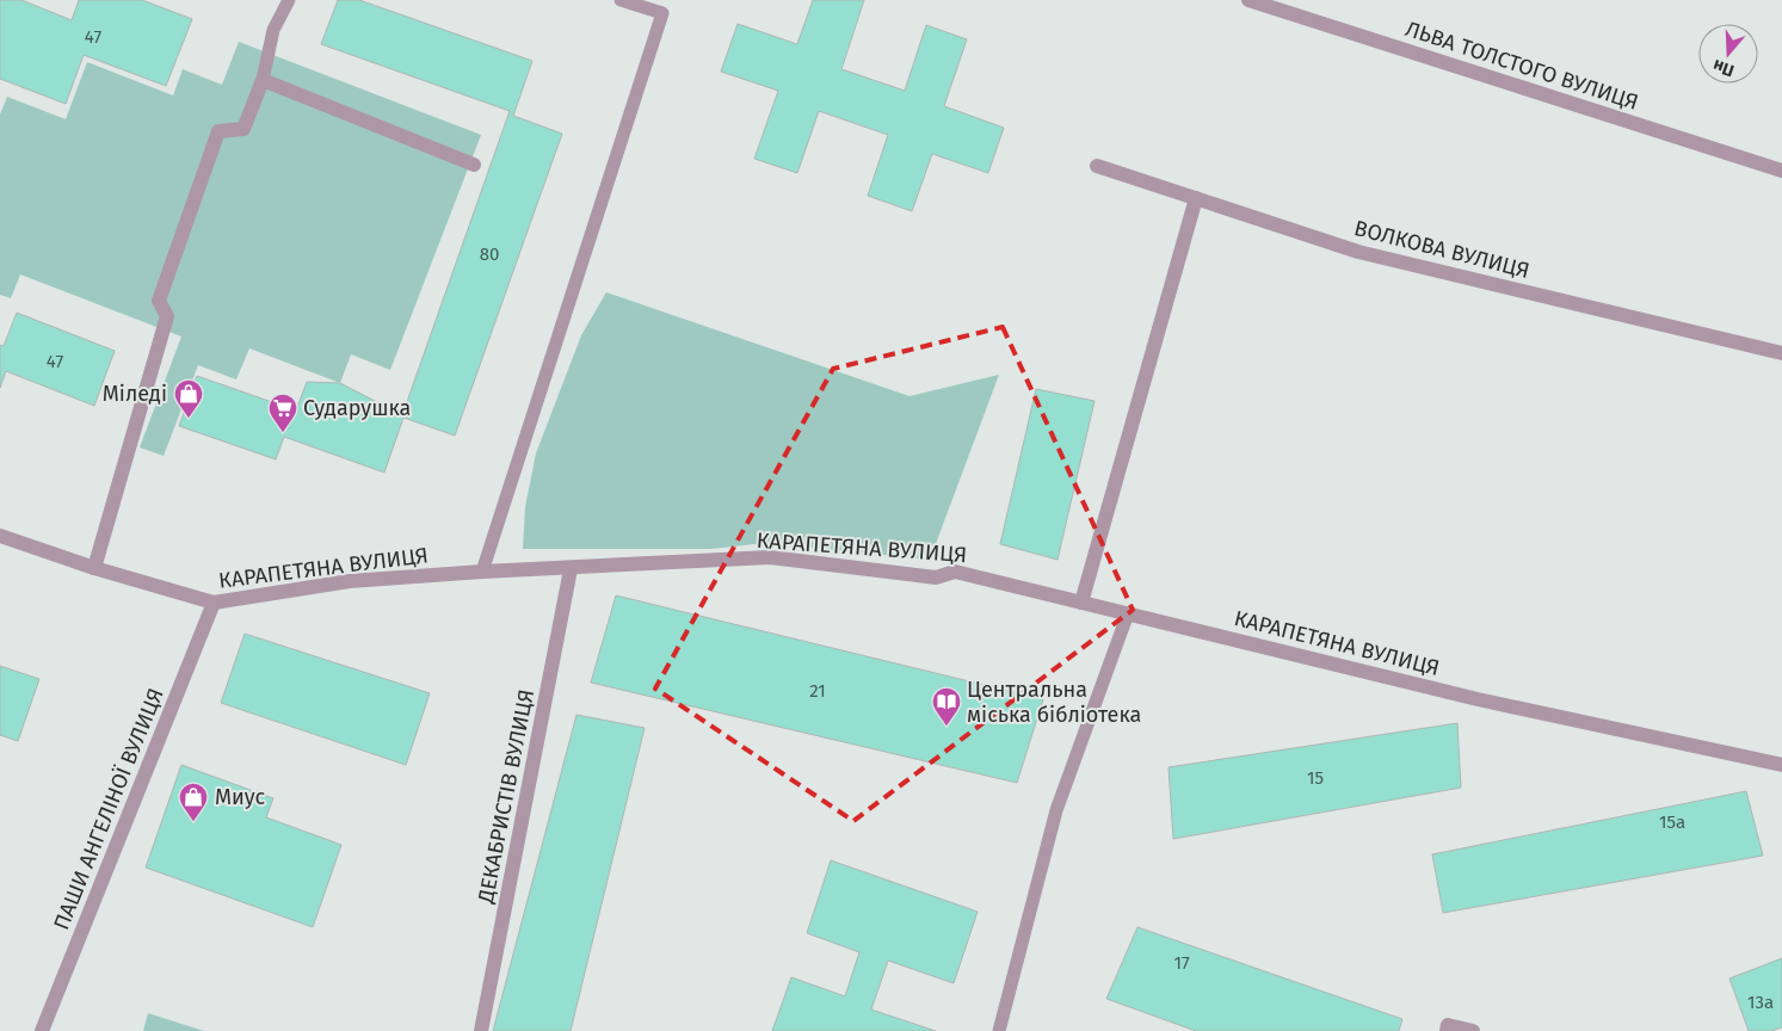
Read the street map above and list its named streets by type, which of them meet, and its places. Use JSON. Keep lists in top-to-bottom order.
{
  "streets": {
    "street": [
      "ЛЬВА ТОЛСТОГО ВУЛИЦЯ",
      "ВОЛКОВА ВУЛИЦЯ",
      "КАРАПЕТЯНА ВУЛИЦЯ",
      "ДЕКАБРИСТІВ ВУЛИЦЯ",
      "ПАШИ АНГЕЛІНОЇ ВУЛИЦЯ"
    ]
  },
  "crossings": [
    ["КАРАПЕТЯНА ВУЛИЦЯ", "ДЕКАБРИСТІВ ВУЛИЦЯ"],
    ["КАРАПЕТЯНА ВУЛИЦЯ", "ПАШИ АНГЕЛІНОЇ ВУЛИЦЯ"]
  ],
  "places": {
    "shop": ["Міледі", "Миус"],
    "supermarket": ["Сударушка"],
    "library": ["Центральна міська бібліотека"]
  },
  "house_numbers": [
    "47",
    "80",
    "47",
    "21",
    "15",
    "15а",
    "17",
    "13а"
  ],
  "north": "bottom"
}
